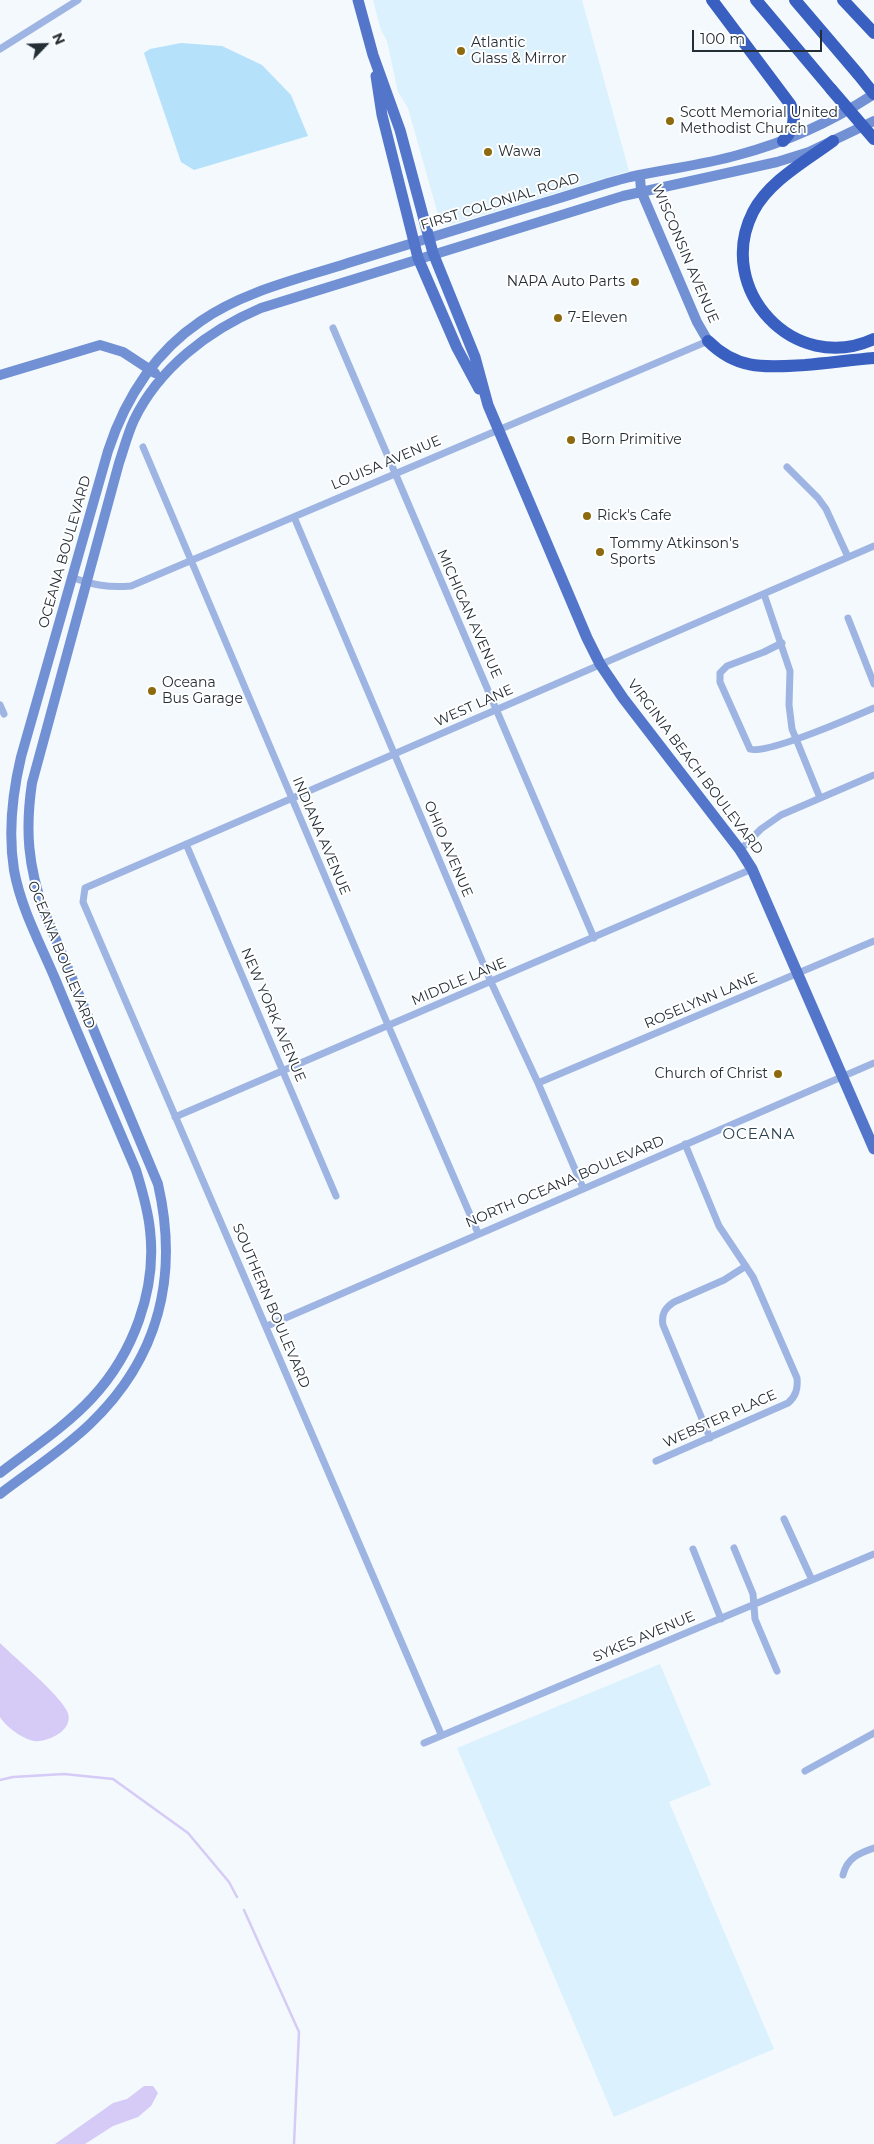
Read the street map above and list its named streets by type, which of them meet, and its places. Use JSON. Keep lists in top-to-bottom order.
{
  "streets": {
    "main road": [
      "FIRST COLONIAL ROAD",
      "WISCONSIN AVENUE",
      "OCEANA BOULEVARD",
      "VIRGINIA BEACH BOULEVARD"
    ],
    "street": [
      "LOUISA AVENUE",
      "MICHIGAN AVENUE",
      "WEST LANE",
      "INDIANA AVENUE",
      "OHIO AVENUE",
      "MIDDLE LANE",
      "ROSELYNN LANE",
      "NEW YORK AVENUE",
      "NORTH OCEANA BOULEVARD",
      "SOUTHERN BOULEVARD",
      "WEBSTER PLACE",
      "SYKES AVENUE"
    ]
  },
  "crossings": [
    ["FIRST COLONIAL ROAD", "WISCONSIN AVENUE"],
    ["FIRST COLONIAL ROAD", "OCEANA BOULEVARD"],
    ["FIRST COLONIAL ROAD", "VIRGINIA BEACH BOULEVARD"],
    ["WISCONSIN AVENUE", "LOUISA AVENUE"],
    ["LOUISA AVENUE", "OCEANA BOULEVARD"],
    ["LOUISA AVENUE", "MICHIGAN AVENUE"],
    ["LOUISA AVENUE", "VIRGINIA BEACH BOULEVARD"],
    ["LOUISA AVENUE", "INDIANA AVENUE"],
    ["LOUISA AVENUE", "OHIO AVENUE"],
    ["MICHIGAN AVENUE", "WEST LANE"],
    ["MICHIGAN AVENUE", "MIDDLE LANE"],
    ["WEST LANE", "VIRGINIA BEACH BOULEVARD"],
    ["WEST LANE", "INDIANA AVENUE"],
    ["WEST LANE", "OHIO AVENUE"],
    ["WEST LANE", "NEW YORK AVENUE"],
    ["WEST LANE", "SOUTHERN BOULEVARD"],
    ["VIRGINIA BEACH BOULEVARD", "MIDDLE LANE"],
    ["VIRGINIA BEACH BOULEVARD", "ROSELYNN LANE"],
    ["VIRGINIA BEACH BOULEVARD", "NORTH OCEANA BOULEVARD"],
    ["INDIANA AVENUE", "MIDDLE LANE"],
    ["INDIANA AVENUE", "NORTH OCEANA BOULEVARD"],
    ["OHIO AVENUE", "MIDDLE LANE"],
    ["OHIO AVENUE", "ROSELYNN LANE"],
    ["OHIO AVENUE", "NORTH OCEANA BOULEVARD"],
    ["MIDDLE LANE", "NEW YORK AVENUE"],
    ["MIDDLE LANE", "SOUTHERN BOULEVARD"],
    ["NORTH OCEANA BOULEVARD", "SOUTHERN BOULEVARD"],
    ["SOUTHERN BOULEVARD", "SYKES AVENUE"]
  ],
  "districts": ["OCEANA"],
  "places": [
    "Atlantic Glass & Mirror",
    "Scott Memorial United Methodist Church",
    "Wawa",
    "NAPA Auto Parts",
    "7-Eleven",
    "Born Primitive",
    "Rick's Cafe",
    "Tommy Atkinson's Sports",
    "Oceana Bus Garage",
    "Church of Christ"
  ],
  "scale_bar": "100 m",
  "north": "top right"
}
